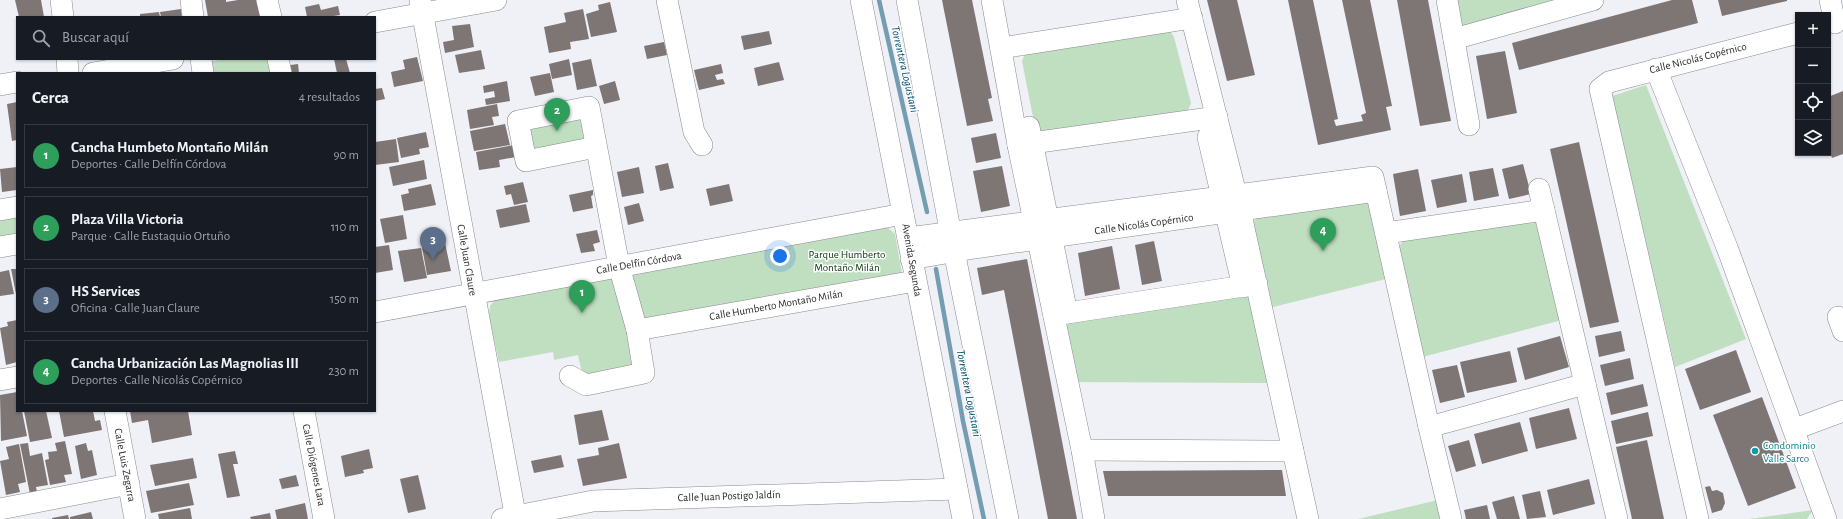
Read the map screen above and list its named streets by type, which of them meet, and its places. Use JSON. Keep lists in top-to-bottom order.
{
  "streets": {
    "street": [
      "Calle Nicolás Copérnico",
      "Calle Juan Claure",
      "Avenida Segunda",
      "Calle Delfín Córdova",
      "Calle Humberto Montaño Milán",
      "Calle Luis Zegarra",
      "Calle Diógenes Lara",
      "Calle Juan Postigo Jaldín"
    ]
  },
  "crossings": [
    ["Calle Nicolás Copérnico", "Avenida Segunda"],
    ["Calle Juan Claure", "Calle Delfín Córdova"],
    ["Calle Juan Claure", "Calle Juan Postigo Jaldín"],
    ["Avenida Segunda", "Calle Delfín Córdova"],
    ["Avenida Segunda", "Calle Humberto Montaño Milán"],
    ["Avenida Segunda", "Calle Juan Postigo Jaldín"]
  ],
  "water": ["Torrentera Logustani"],
  "parks": ["Parque Humberto Montaño Milán"],
  "places": ["Condominio Valle Sarco"],
  "page": {
    "map_buttons": ["+", "−"],
    "search": "Buscar aquí",
    "heading": ["Cerca", "4 resultados"],
    "pins": [
      "2",
      "4",
      "3",
      "1"
    ],
    "list": [
      {
        "mark": "1",
        "name": "Cancha Humbeto Montaño Milán",
        "note": "Deportes · Calle Delfín Córdova",
        "value": "90 m"
      },
      {
        "mark": "2",
        "name": "Plaza Villa Victoria",
        "note": "Parque · Calle Eustaquio Ortuño",
        "value": "110 m"
      },
      {
        "mark": "3",
        "name": "HS Services",
        "note": "Oficina · Calle Juan Claure",
        "value": "150 m"
      },
      {
        "mark": "4",
        "name": "Cancha Urbanización Las Magnolias III",
        "note": "Deportes · Calle Nicolás Copérnico",
        "value": "230 m"
      }
    ]
  }
}
